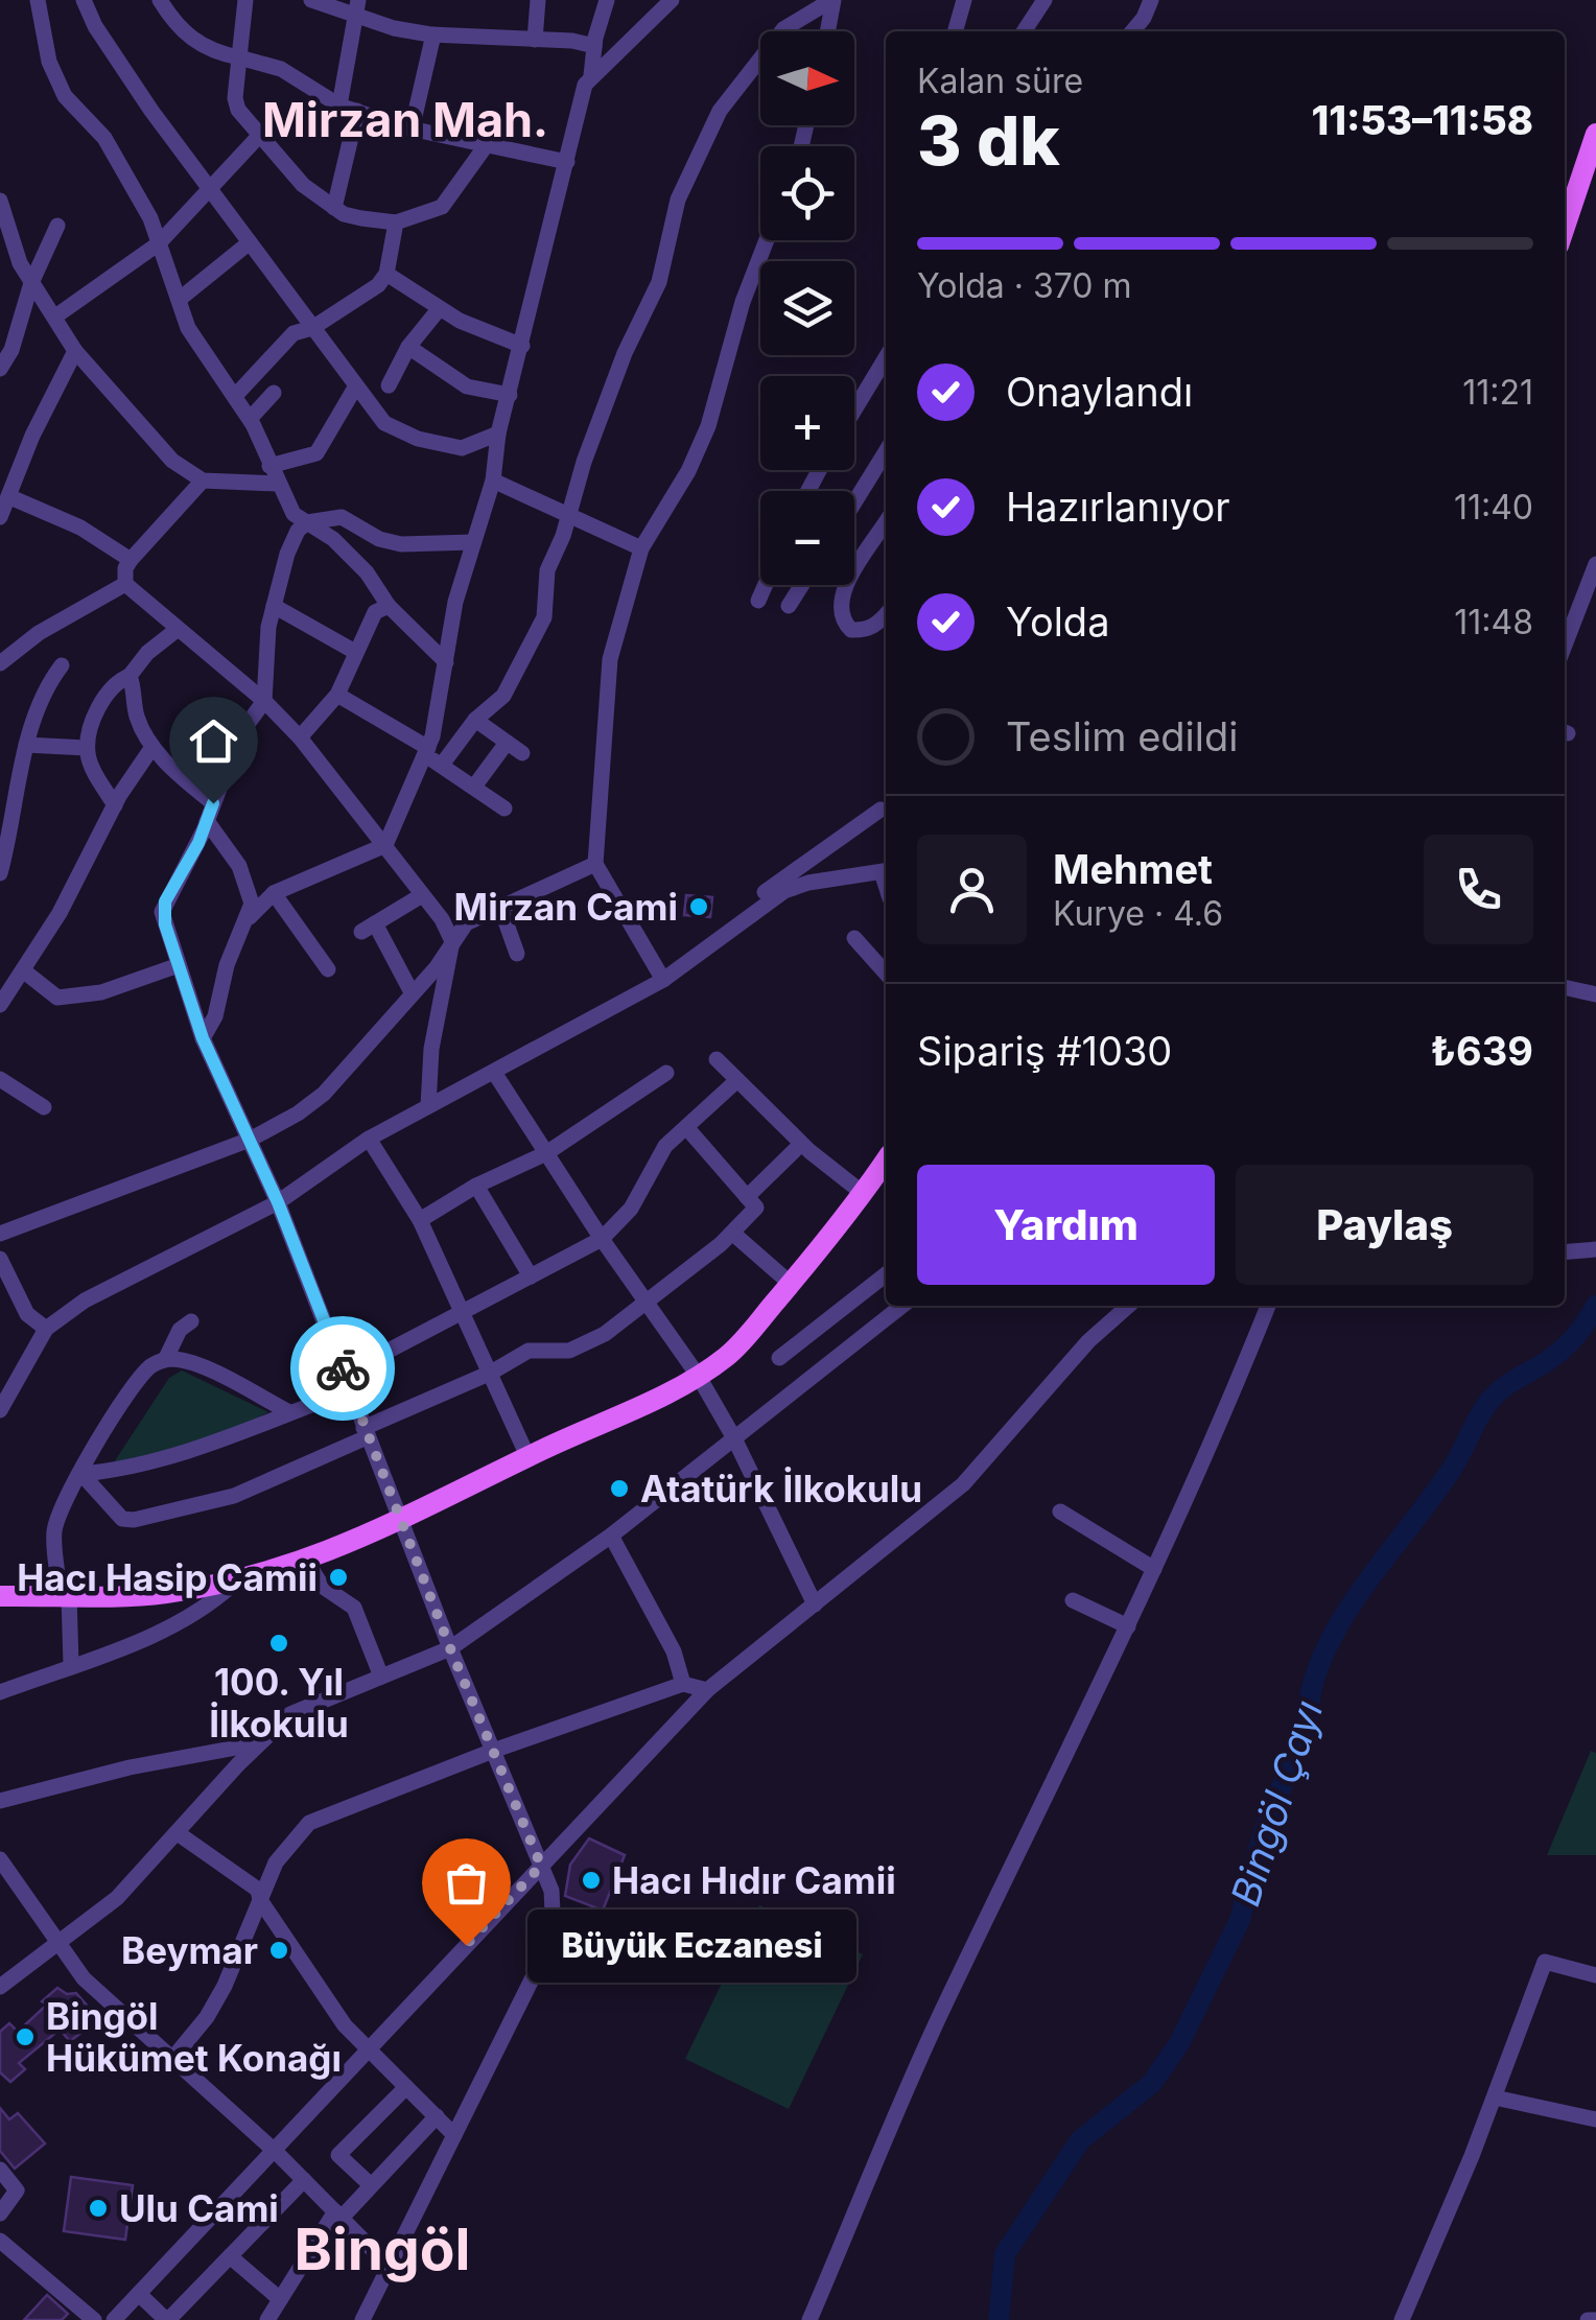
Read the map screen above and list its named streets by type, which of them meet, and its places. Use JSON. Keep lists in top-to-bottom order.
{
  "districts": ["Mirzan Mah.", "Bingöl"],
  "water": ["Bingöl Çayı"],
  "places": [
    "Mirzan Cami",
    "Atatürk İlkokulu",
    "Hacı Hasip Camii",
    "100. Yıl İlkokulu",
    "Hacı Hıdır Camii",
    "Büyük Eczanesi",
    "Beymar",
    "Bingöl Hükümet Konağı",
    "Ulu Cami"
  ],
  "north": "right",
  "page": {
    "map_buttons": ["+", "−"],
    "heading": ["3 dk", "Kalan süre", "11:53–11:58"],
    "panel": [
      "Mehmet",
      "Kurye · 4.6",
      "Sipariş #1030",
      "₺639"
    ],
    "bar": "Yolda · 370 m",
    "list": [
      ["Onaylandı", "11:21"],
      ["Hazırlanıyor", "11:40"],
      ["Yolda", "11:48"],
      "Teslim edildi"
    ],
    "buttons": ["Yardım", "Paylaş"],
    "bubble": "Büyük Eczanesi"
  }
}
